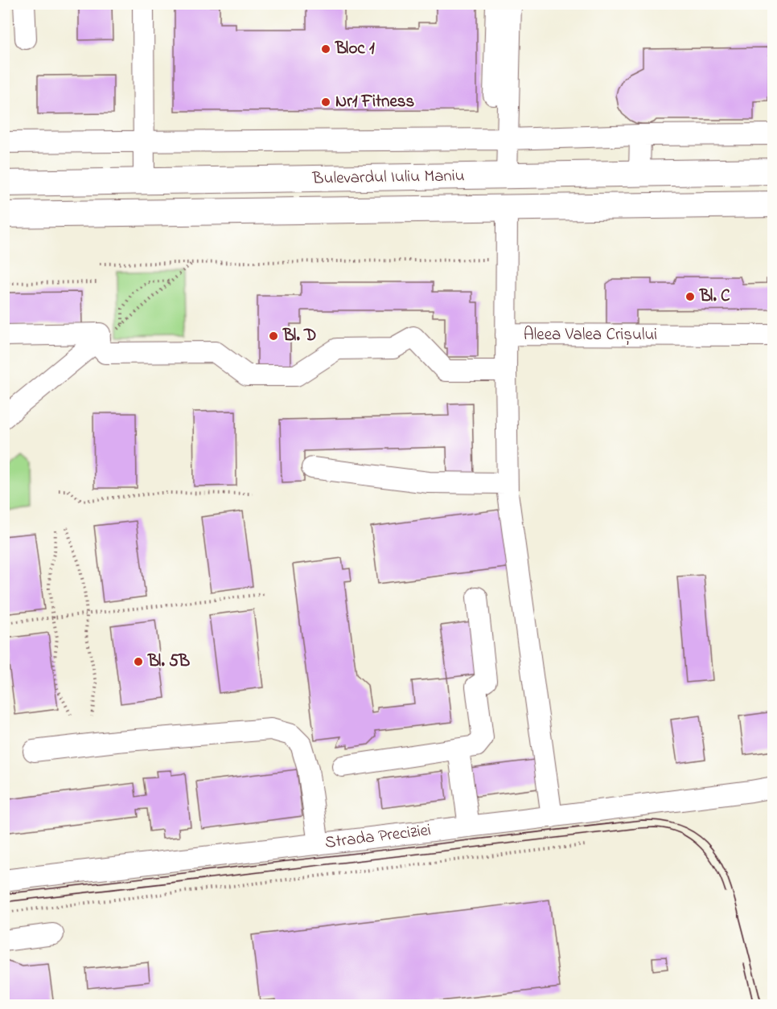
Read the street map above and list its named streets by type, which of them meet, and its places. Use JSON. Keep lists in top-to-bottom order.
{
  "streets": {
    "main road": ["Bulevardul Iuliu Maniu"],
    "street": ["Aleea Valea Crișului", "Strada Preciziei"]
  },
  "crossings": [
    ["Bulevardul Iuliu Maniu", "Aleea Valea Crișului"]
  ],
  "places": [
    "Bloc 1",
    "Nr1 Fitness",
    "Bl. C",
    "Bl. D",
    "Bl. 5B"
  ]
}
